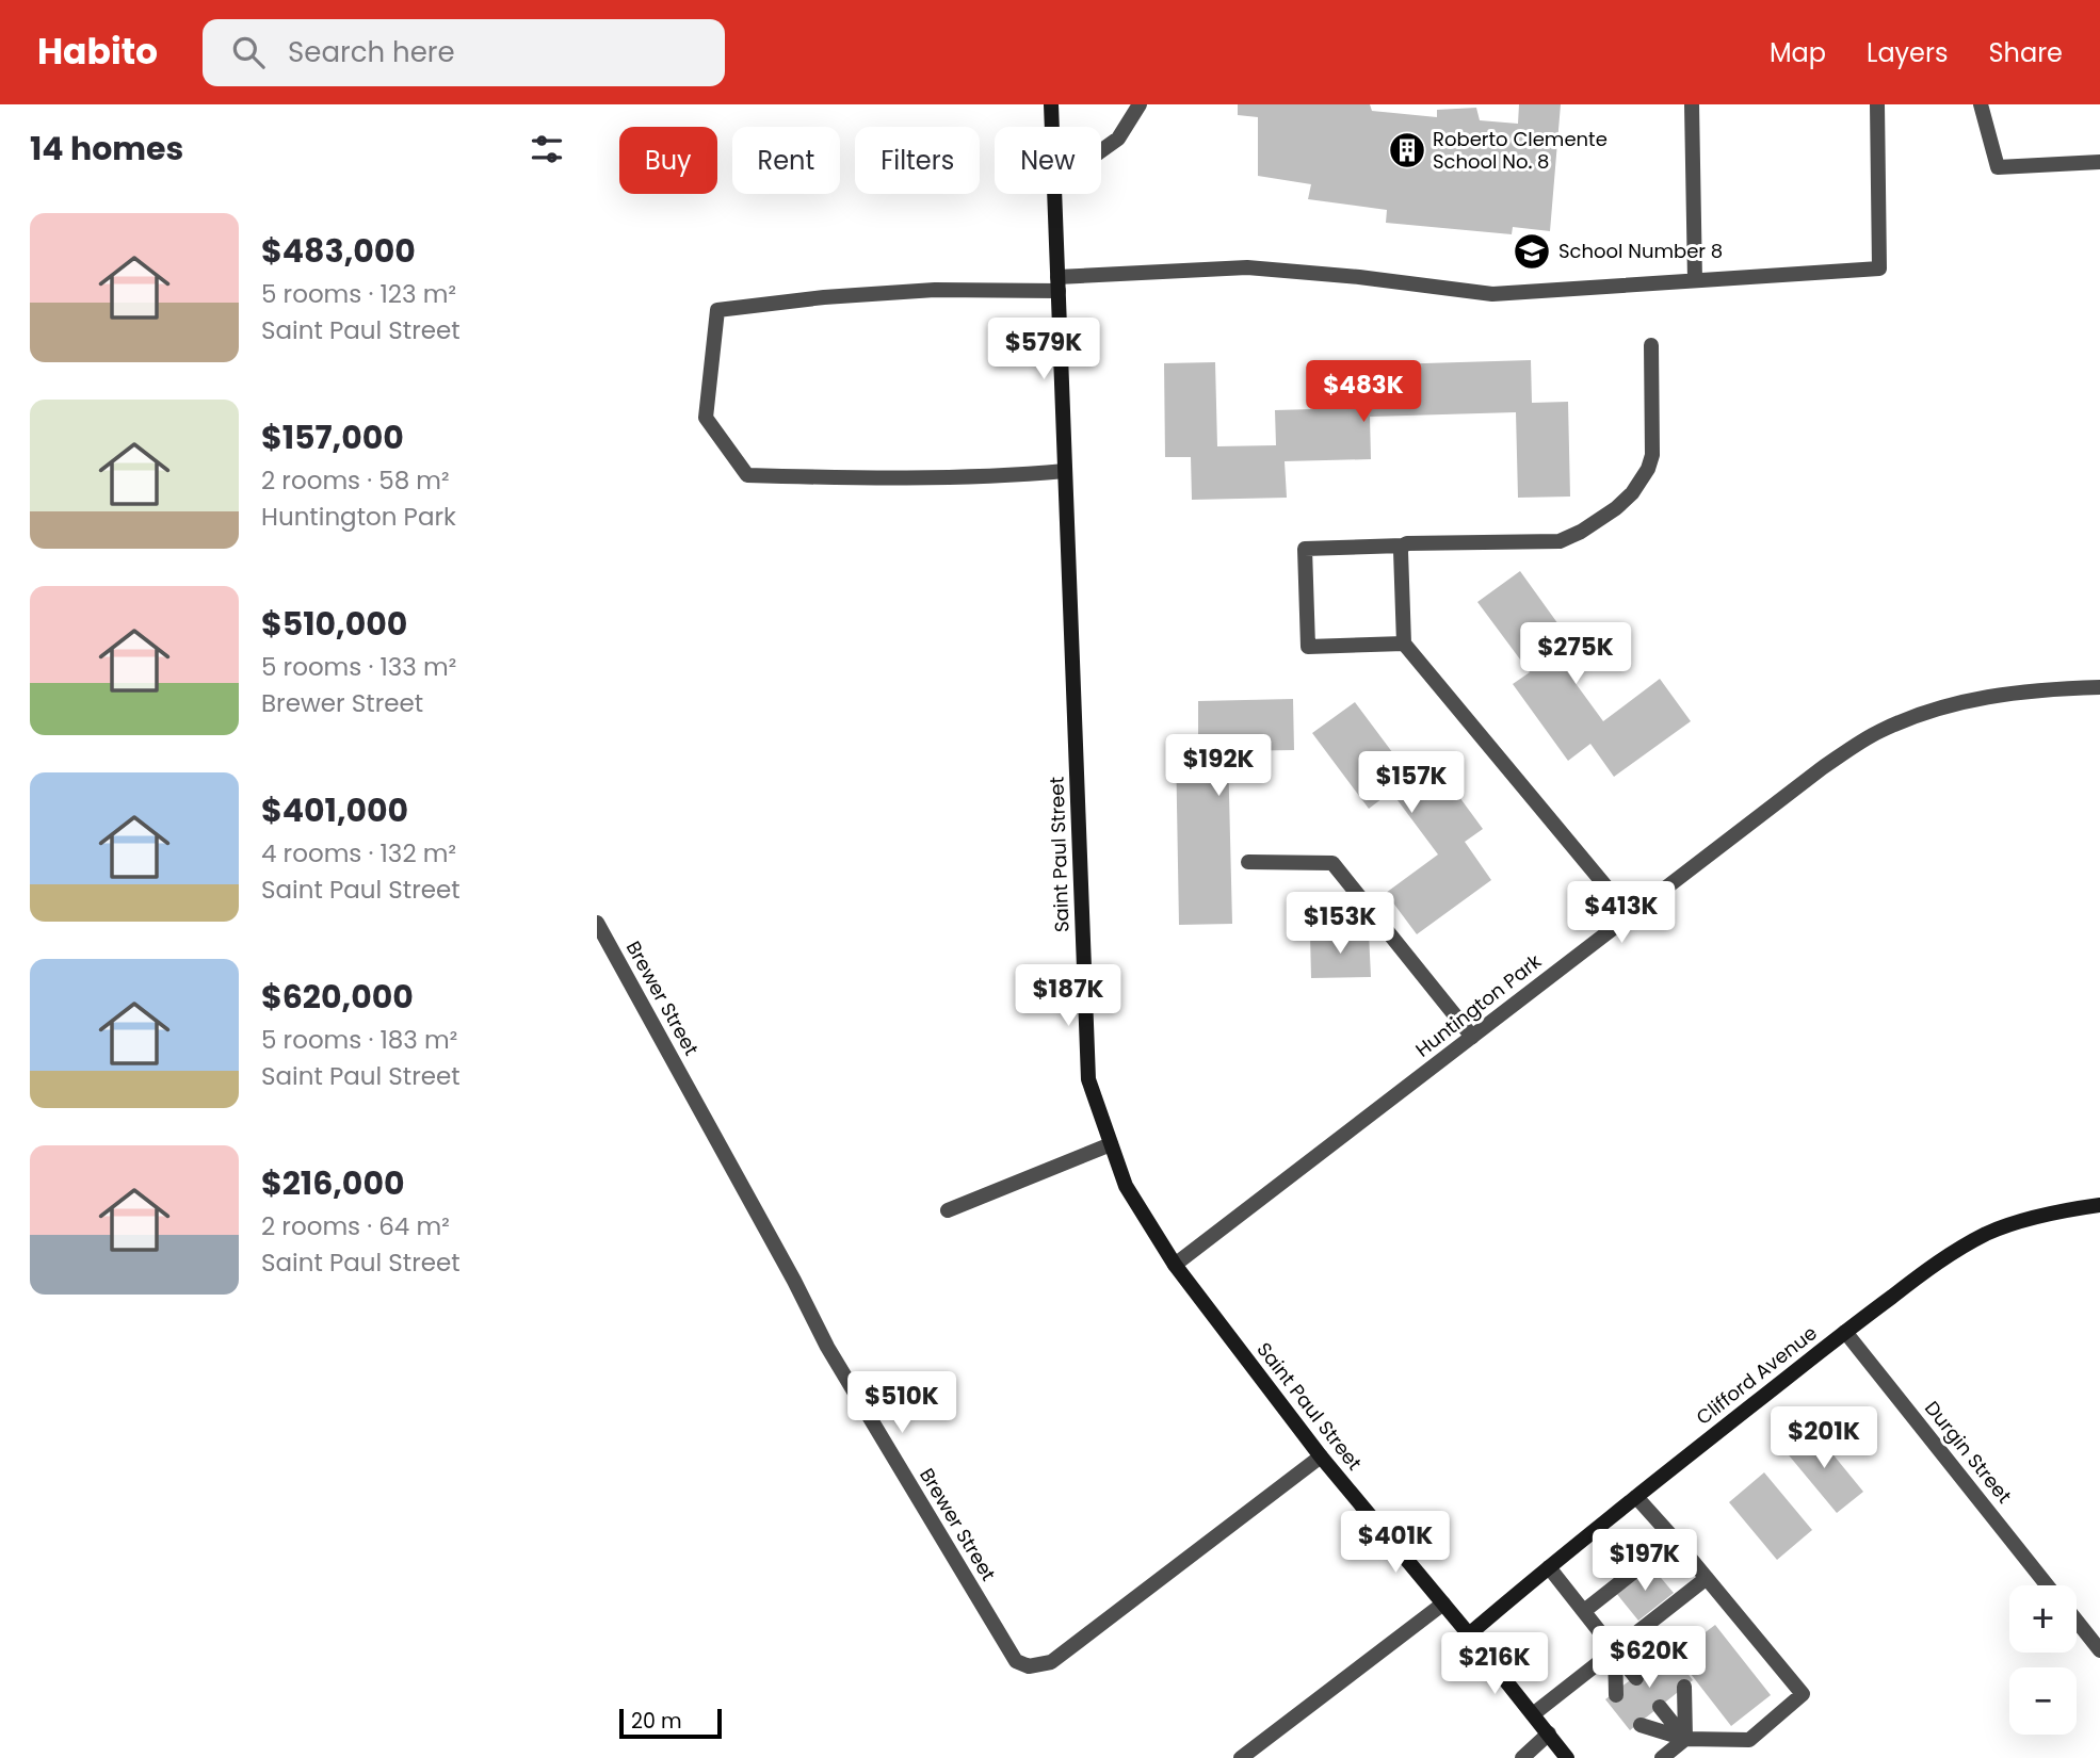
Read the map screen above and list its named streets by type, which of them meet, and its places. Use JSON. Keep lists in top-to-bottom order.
{
  "streets": {
    "main road": ["Saint Paul Street", "Clifford Avenue"],
    "street": ["Brewer Street", "Huntington Park", "Durgin Street"]
  },
  "crossings": [
    ["Saint Paul Street", "Brewer Street"],
    ["Saint Paul Street", "Huntington Park"],
    ["Saint Paul Street", "Clifford Avenue"],
    ["Clifford Avenue", "Durgin Street"]
  ],
  "places": {
    "building": ["Roberto Clemente School No. 8"],
    "school or university": ["School Number 8"]
  },
  "scale_bar": "20 m",
  "page": {
    "header": "Habito",
    "search": "Search here",
    "nav": ["Map", "Layers", "Share"],
    "heading": "14 homes",
    "chip": [
      "Buy",
      "Rent",
      "Filters",
      "New"
    ],
    "list": [
      {
        "name": "$483,000",
        "note": "5 rooms · 123 m² · Saint Paul Street"
      },
      {
        "name": "$157,000",
        "note": "2 rooms · 58 m² · Huntington Park"
      },
      {
        "name": "$510,000",
        "note": "5 rooms · 133 m² · Brewer Street"
      },
      {
        "name": "$401,000",
        "note": "4 rooms · 132 m² · Saint Paul Street"
      },
      {
        "name": "$620,000",
        "note": "5 rooms · 183 m² · Saint Paul Street"
      },
      {
        "name": "$216,000",
        "note": "2 rooms · 64 m² · Saint Paul Street"
      }
    ],
    "price": [
      "$579K",
      "$483K",
      "$275K",
      "$192K",
      "$157K",
      "$413K",
      "$153K",
      "$187K",
      "$510K",
      "$201K",
      "$401K",
      "$197K",
      "$620K",
      "$216K"
    ],
    "map_buttons": ["+", "−"],
    "scale": "20 m"
  }
}
